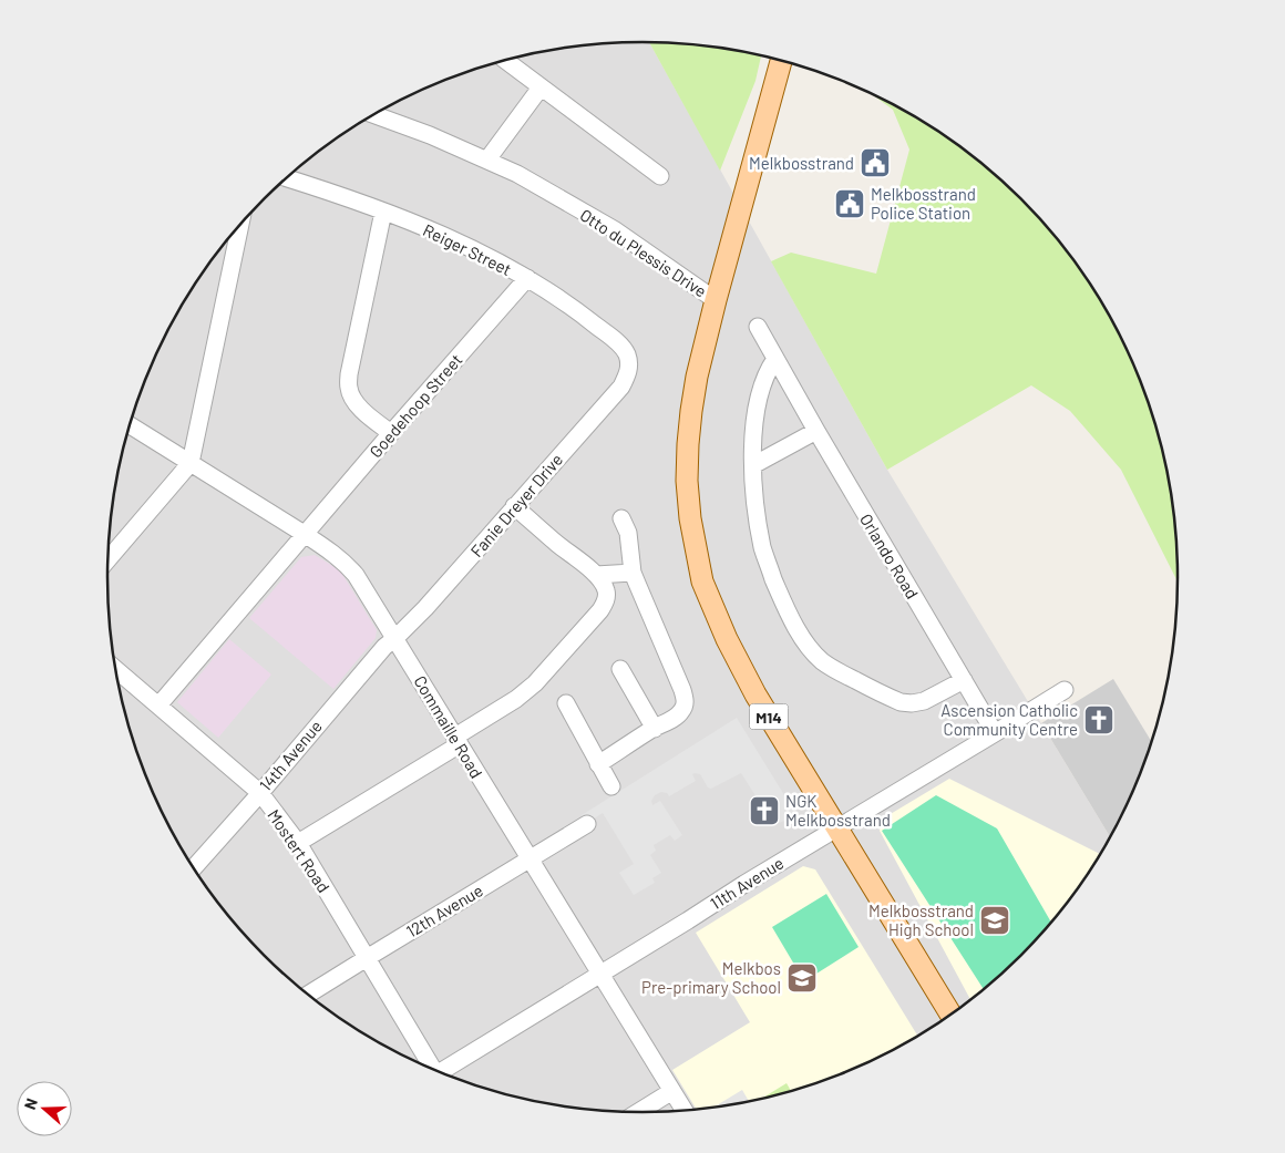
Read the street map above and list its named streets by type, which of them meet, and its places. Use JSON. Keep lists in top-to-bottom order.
{
  "streets": {
    "main road": ["Otto du Plessis Drive", "M14"],
    "street": [
      "Reiger Street",
      "Goedehoop Street",
      "Fanie Dreyer Drive",
      "Orlando Road",
      "Commaille Road",
      "14th Avenue",
      "Mostert Road",
      "11th Avenue",
      "12th Avenue"
    ]
  },
  "crossings": [
    ["Reiger Street", "Goedehoop Street"],
    ["Reiger Street", "Fanie Dreyer Drive"],
    ["Otto du Plessis Drive", "M14"],
    ["Otto du Plessis Drive", "11th Avenue"],
    ["Goedehoop Street", "Commaille Road"],
    ["Goedehoop Street", "Mostert Road"],
    ["Fanie Dreyer Drive", "Commaille Road"],
    ["Fanie Dreyer Drive", "14th Avenue"],
    ["Orlando Road", "11th Avenue"],
    ["Commaille Road", "14th Avenue"],
    ["Commaille Road", "11th Avenue"],
    ["Commaille Road", "12th Avenue"],
    ["14th Avenue", "Mostert Road"],
    ["Mostert Road", "12th Avenue"]
  ],
  "places": {
    "public building": ["Melkbosstrand", "Melkbosstrand Police Station"],
    "church": ["Ascension Catholic Community Centre", "NGK Melkbosstrand"],
    "school or university": ["Melkbosstrand High School", "Melkbos Pre-primary School"]
  },
  "north": "left"
}
